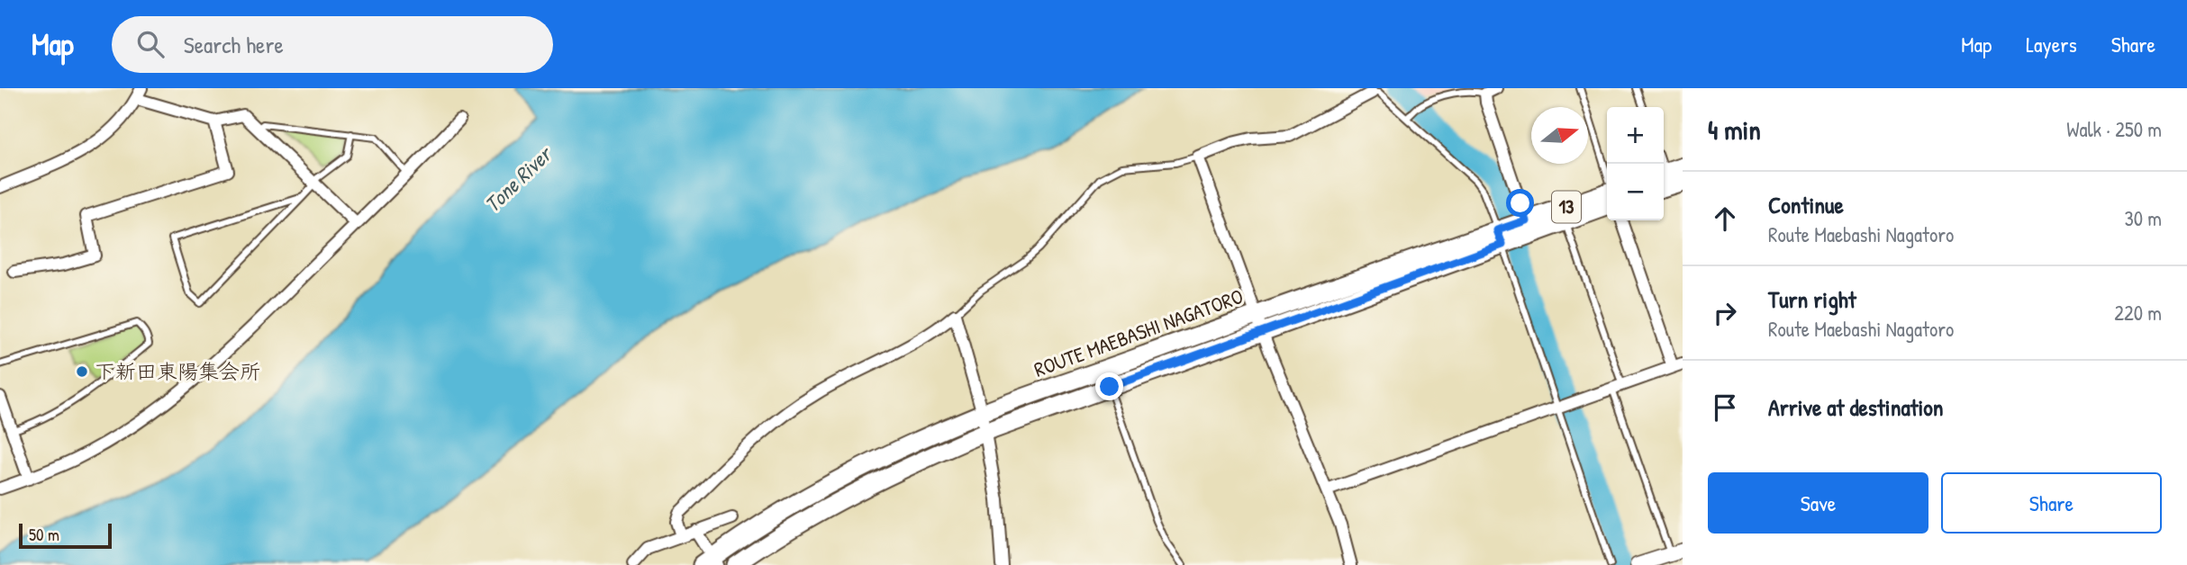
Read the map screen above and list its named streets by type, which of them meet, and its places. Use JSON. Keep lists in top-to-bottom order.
{
  "streets": {
    "main road": ["13", "ROUTE MAEBASHI NAGATORO"]
  },
  "water": ["Tone River"],
  "places": ["下新田東陽集会所"],
  "scale_bar": "50 m",
  "north": "right",
  "page": {
    "header": "Map",
    "search": "Search here",
    "nav": ["Map", "Layers", "Share"],
    "heading": ["4 min", "Walk · 250 m"],
    "map_buttons": ["+", "−"],
    "list": [
      ["Continue", "Route Maebashi Nagatoro", "30 m"],
      ["Turn right", "Route Maebashi Nagatoro", "220 m"],
      "Arrive at destination"
    ],
    "buttons": ["Save", "Share"],
    "scale": "50 m"
  }
}
